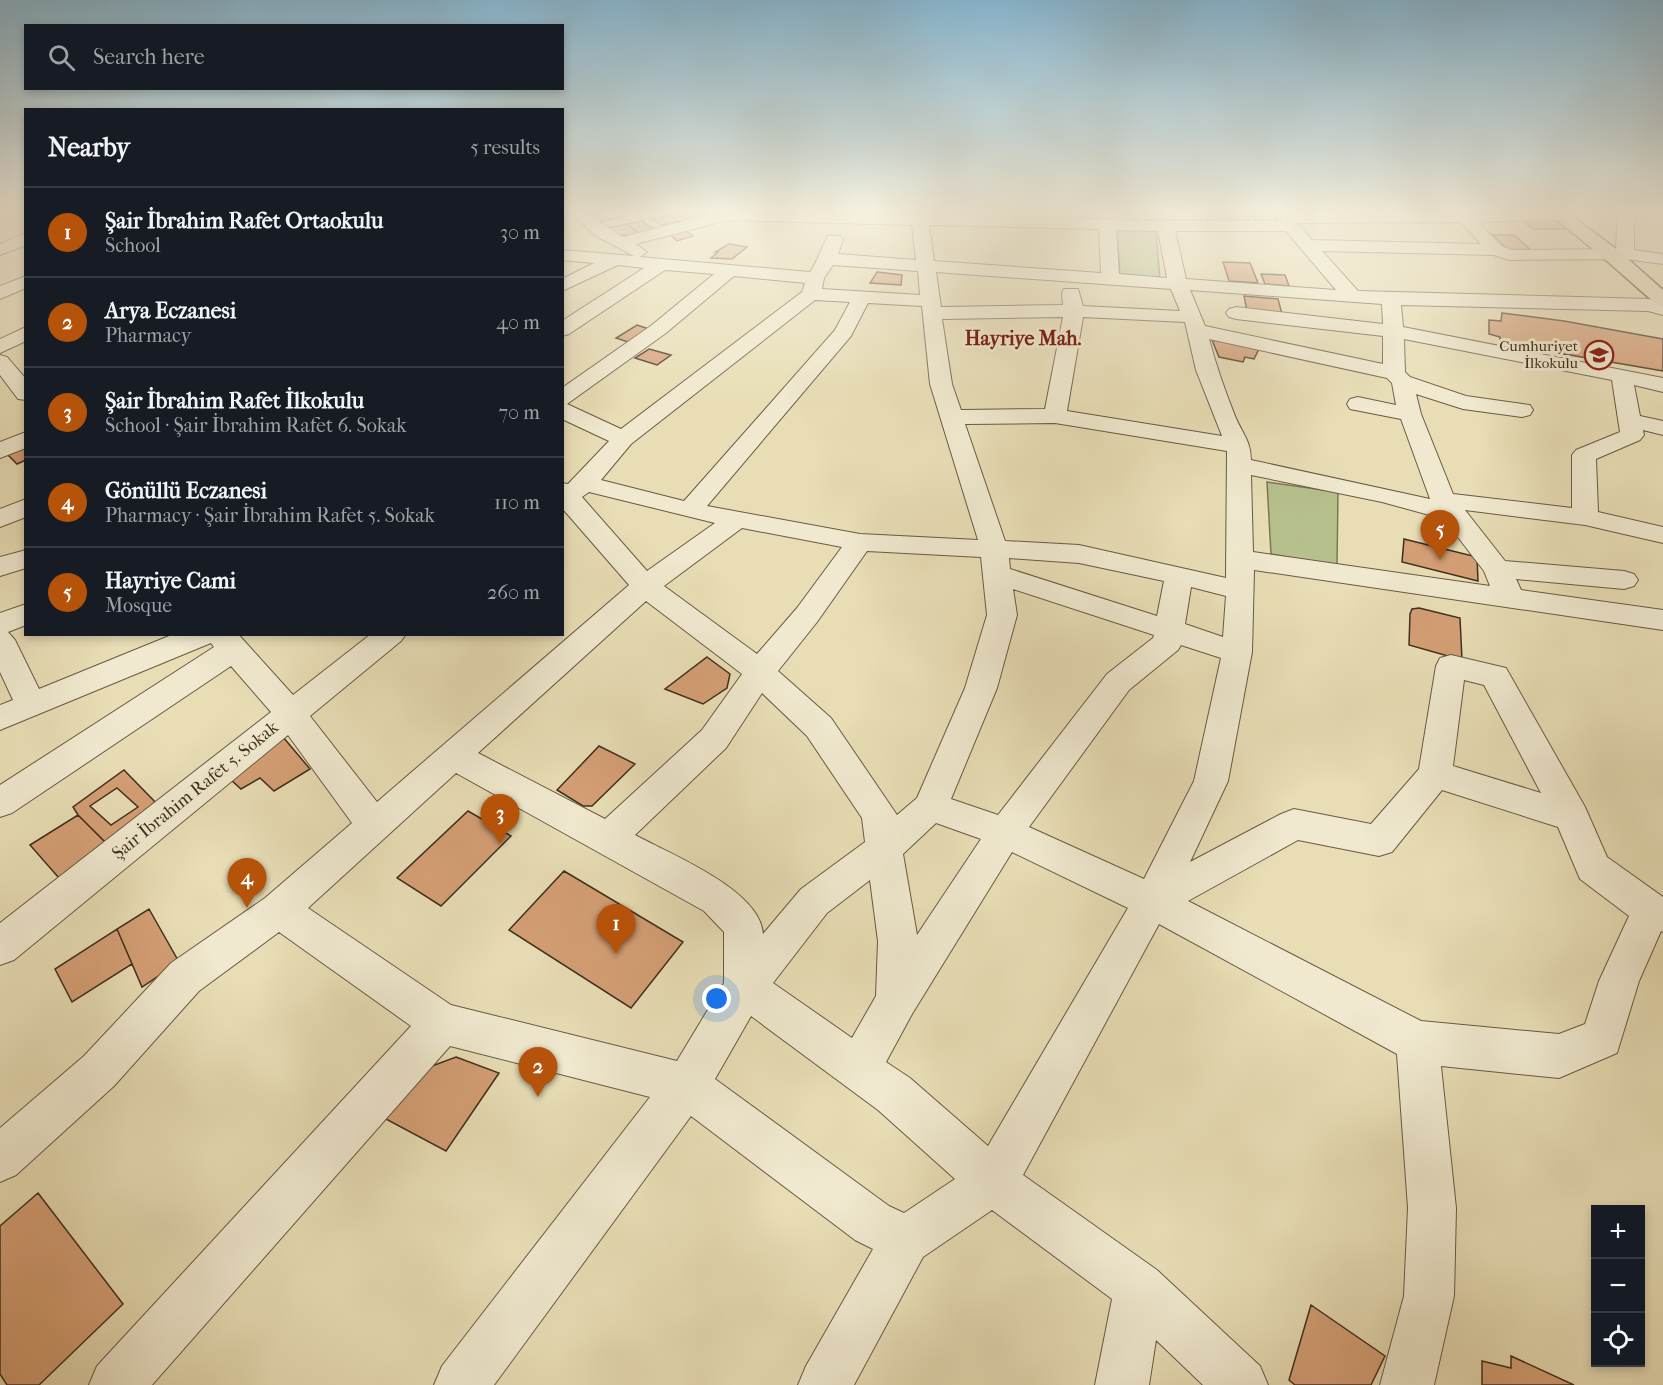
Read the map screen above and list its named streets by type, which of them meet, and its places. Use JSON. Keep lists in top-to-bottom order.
{
  "streets": {
    "street": ["Şair İbrahim Rafet 5. Sokak"]
  },
  "districts": ["Hayriye Mah."],
  "places": {
    "school or university": ["Cumhuriyet İlkokulu"]
  },
  "page": {
    "search": "Search here",
    "heading": ["Nearby", "5 results"],
    "list": [
      {
        "mark": "1",
        "name": "Şair İbrahim Rafet Ortaokulu",
        "note": "School",
        "value": "30 m"
      },
      {
        "mark": "2",
        "name": "Arya Eczanesi",
        "note": "Pharmacy",
        "value": "40 m"
      },
      {
        "mark": "3",
        "name": "Şair İbrahim Rafet İlkokulu",
        "note": "School · Şair İbrahim Rafet 6. Sokak",
        "value": "70 m"
      },
      {
        "mark": "4",
        "name": "Gönüllü Eczanesi",
        "note": "Pharmacy · Şair İbrahim Rafet 5. Sokak",
        "value": "110 m"
      },
      {
        "mark": "5",
        "name": "Hayriye Cami",
        "note": "Mosque",
        "value": "260 m"
      }
    ],
    "pins": [
      "5",
      "3",
      "4",
      "1",
      "2"
    ],
    "map_buttons": ["+", "−"]
  }
}
